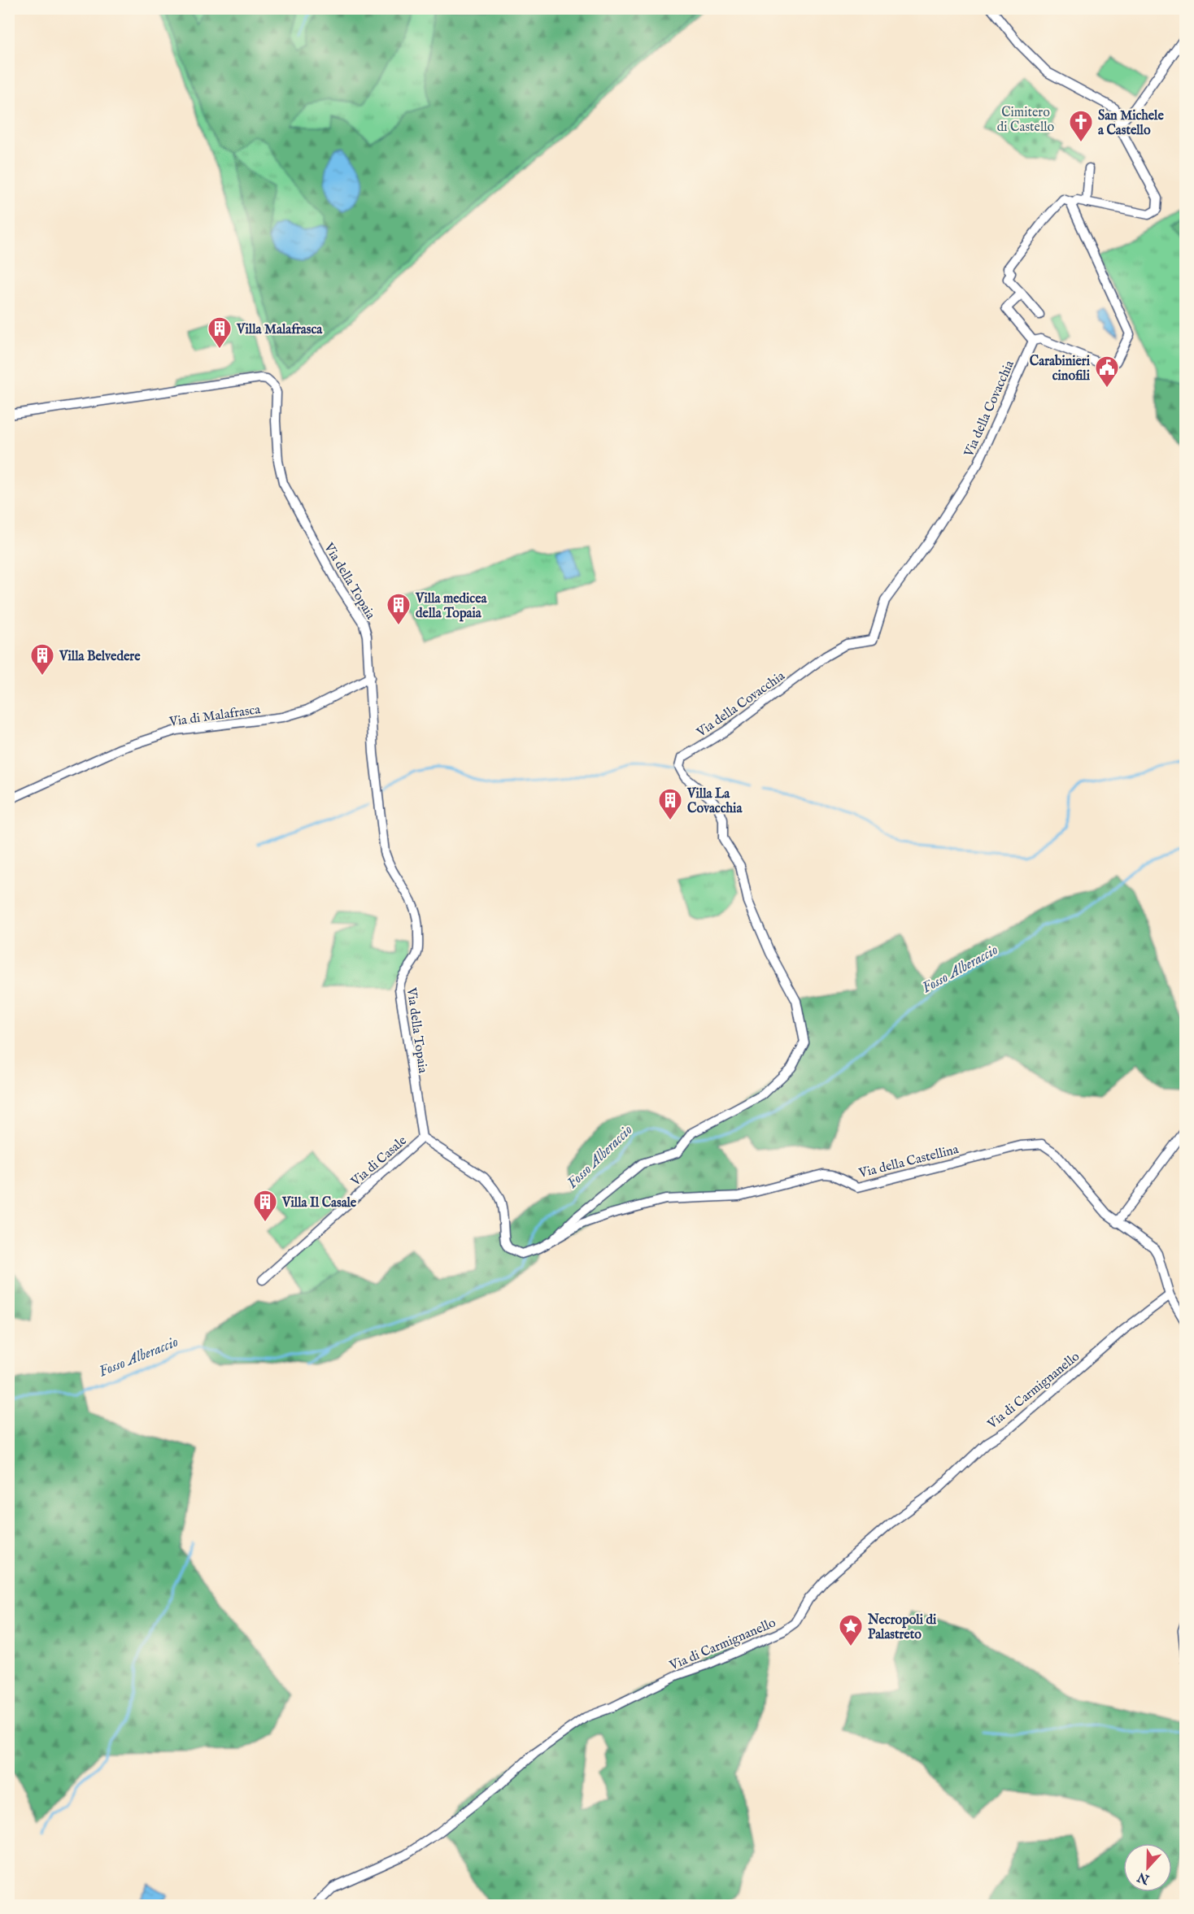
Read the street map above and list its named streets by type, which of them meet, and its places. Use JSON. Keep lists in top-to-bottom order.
{
  "streets": {
    "street": [
      "Via della Covacchia",
      "Via della Topaia",
      "Via di Malafrasca",
      "Via di Casale",
      "Via della Castellina",
      "Via di Carmignanello"
    ]
  },
  "crossings": [
    ["Via della Covacchia", "Via della Castellina"],
    ["Via della Topaia", "Via di Malafrasca"],
    ["Via della Topaia", "Via di Casale"],
    ["Via della Topaia", "Via della Castellina"],
    ["Via di Casale", "Via della Castellina"],
    ["Via della Castellina", "Via di Carmignanello"]
  ],
  "water": ["Fosso Alberaccio"],
  "parks": ["Cimitero di Castello"],
  "places": {
    "church": ["San Michele a Castello"],
    "building": [
      "Villa Malafrasca",
      "Villa medicea della Topaia",
      "Villa Belvedere",
      "Villa La Covacchia",
      "Villa Il Casale"
    ],
    "public building": ["Carabinieri cinofili"],
    "place": ["Necropoli di Palastreto"]
  },
  "north": "bottom"
}
